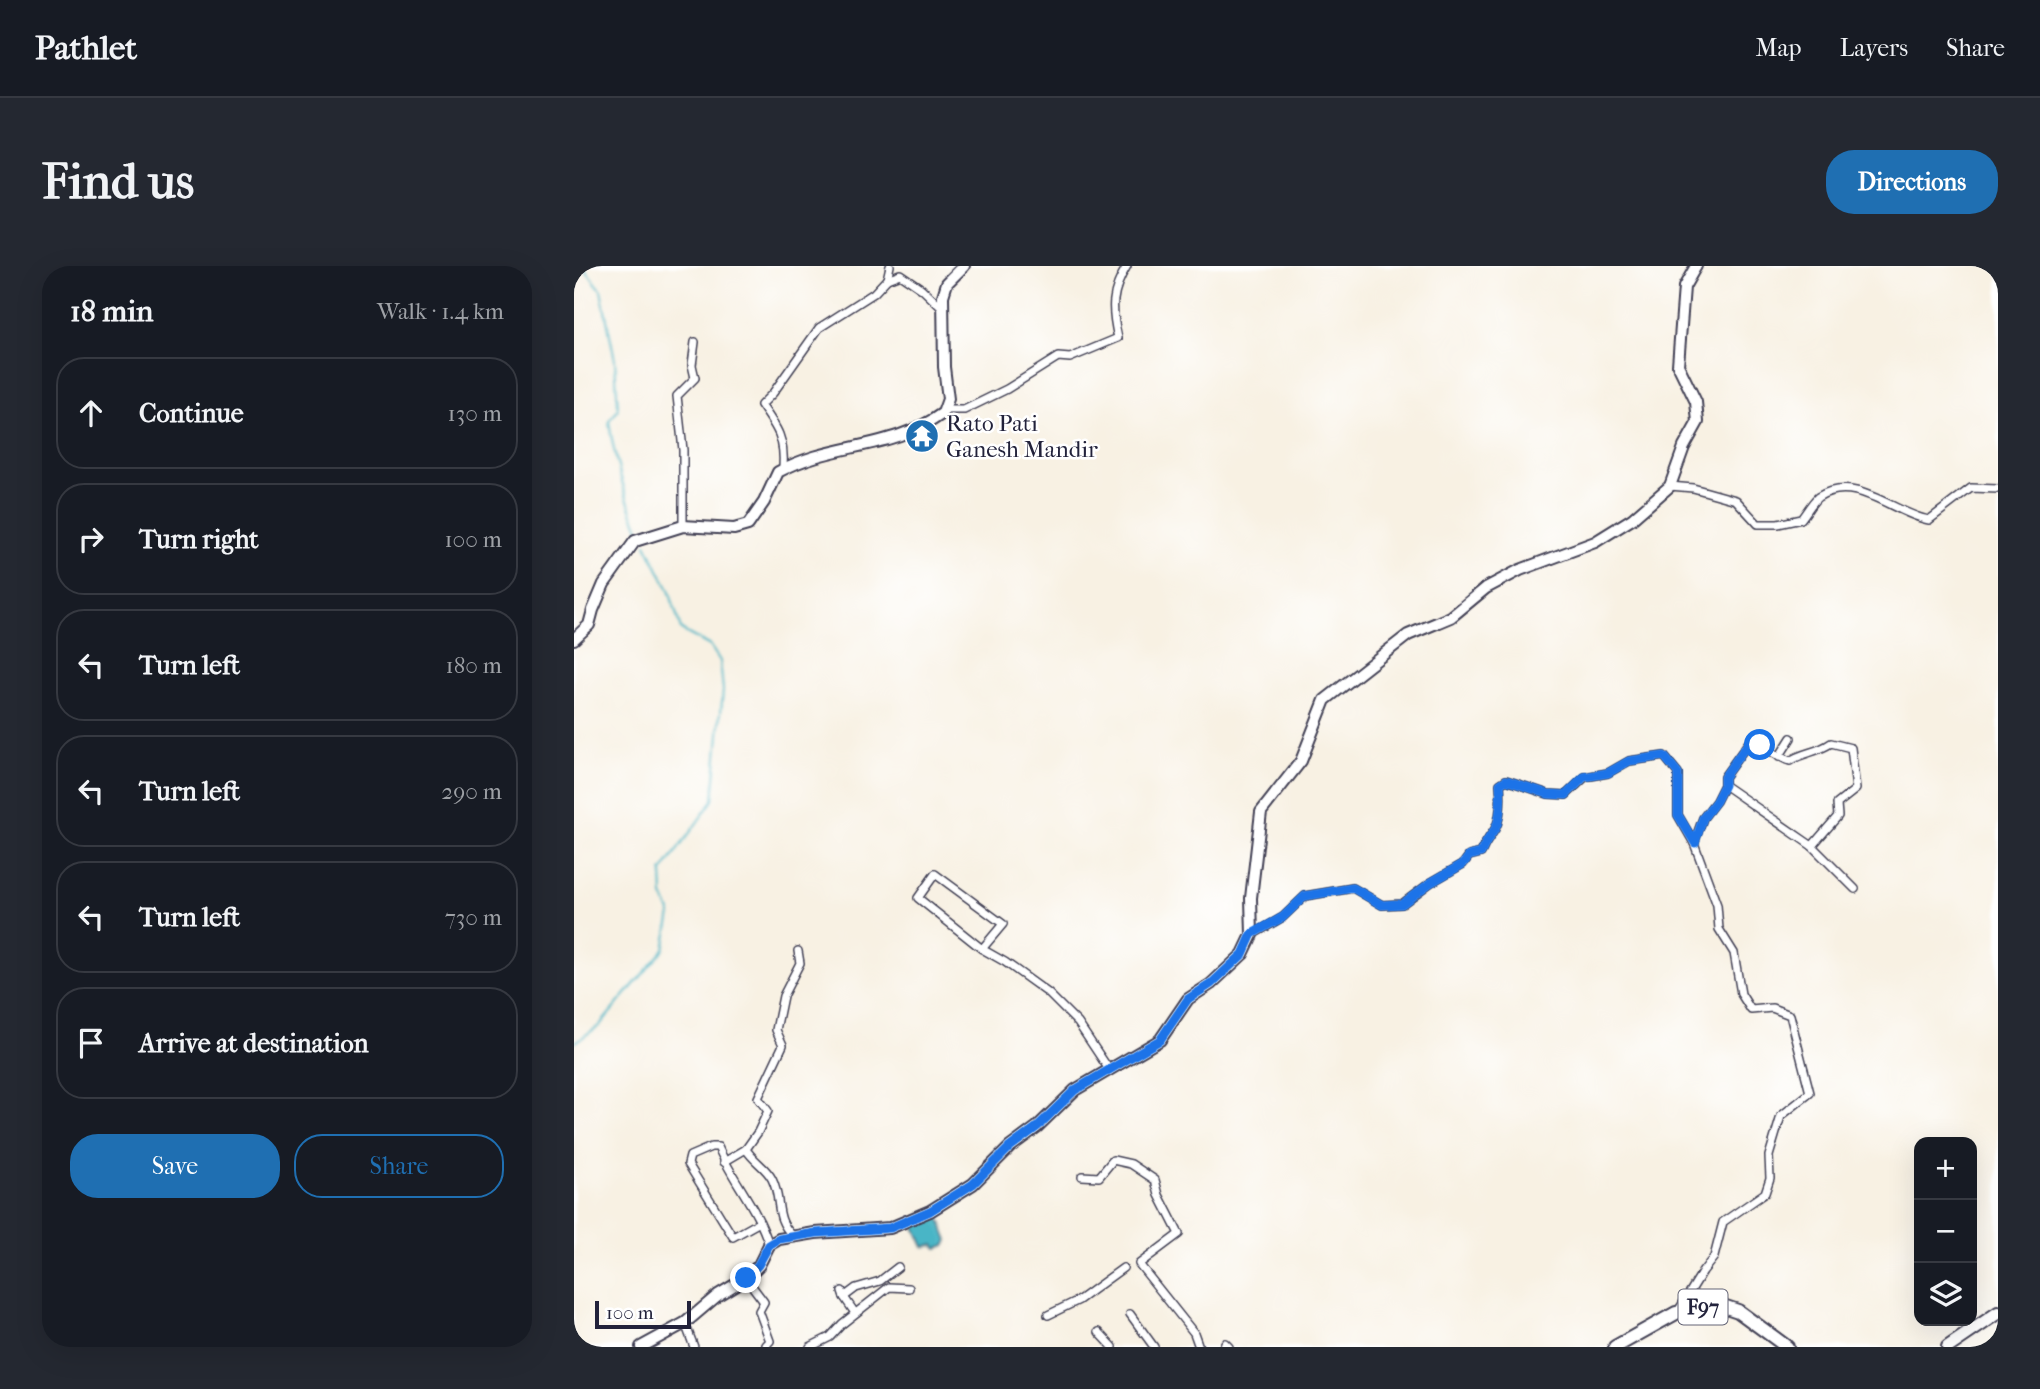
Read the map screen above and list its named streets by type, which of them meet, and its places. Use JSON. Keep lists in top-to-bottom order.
{
  "streets": {
    "main road": ["F97"]
  },
  "places": {
    "temple": ["Rato Pati Ganesh Mandir"]
  },
  "scale_bar": "100 m",
  "page": {
    "header": "Pathlet",
    "nav": ["Map", "Layers", "Share"],
    "buttons": [
      "Directions",
      ["Save", "Share"]
    ],
    "title": "Find us",
    "heading": ["18 min", "Walk · 1.4 km"],
    "list": [
      ["Continue", "130 m"],
      ["Turn right", "100 m"],
      ["Turn left", "180 m"],
      ["Turn left", "290 m"],
      ["Turn left", "730 m"],
      "Arrive at destination"
    ],
    "map_buttons": ["+", "−"],
    "scale": "100 m"
  }
}
